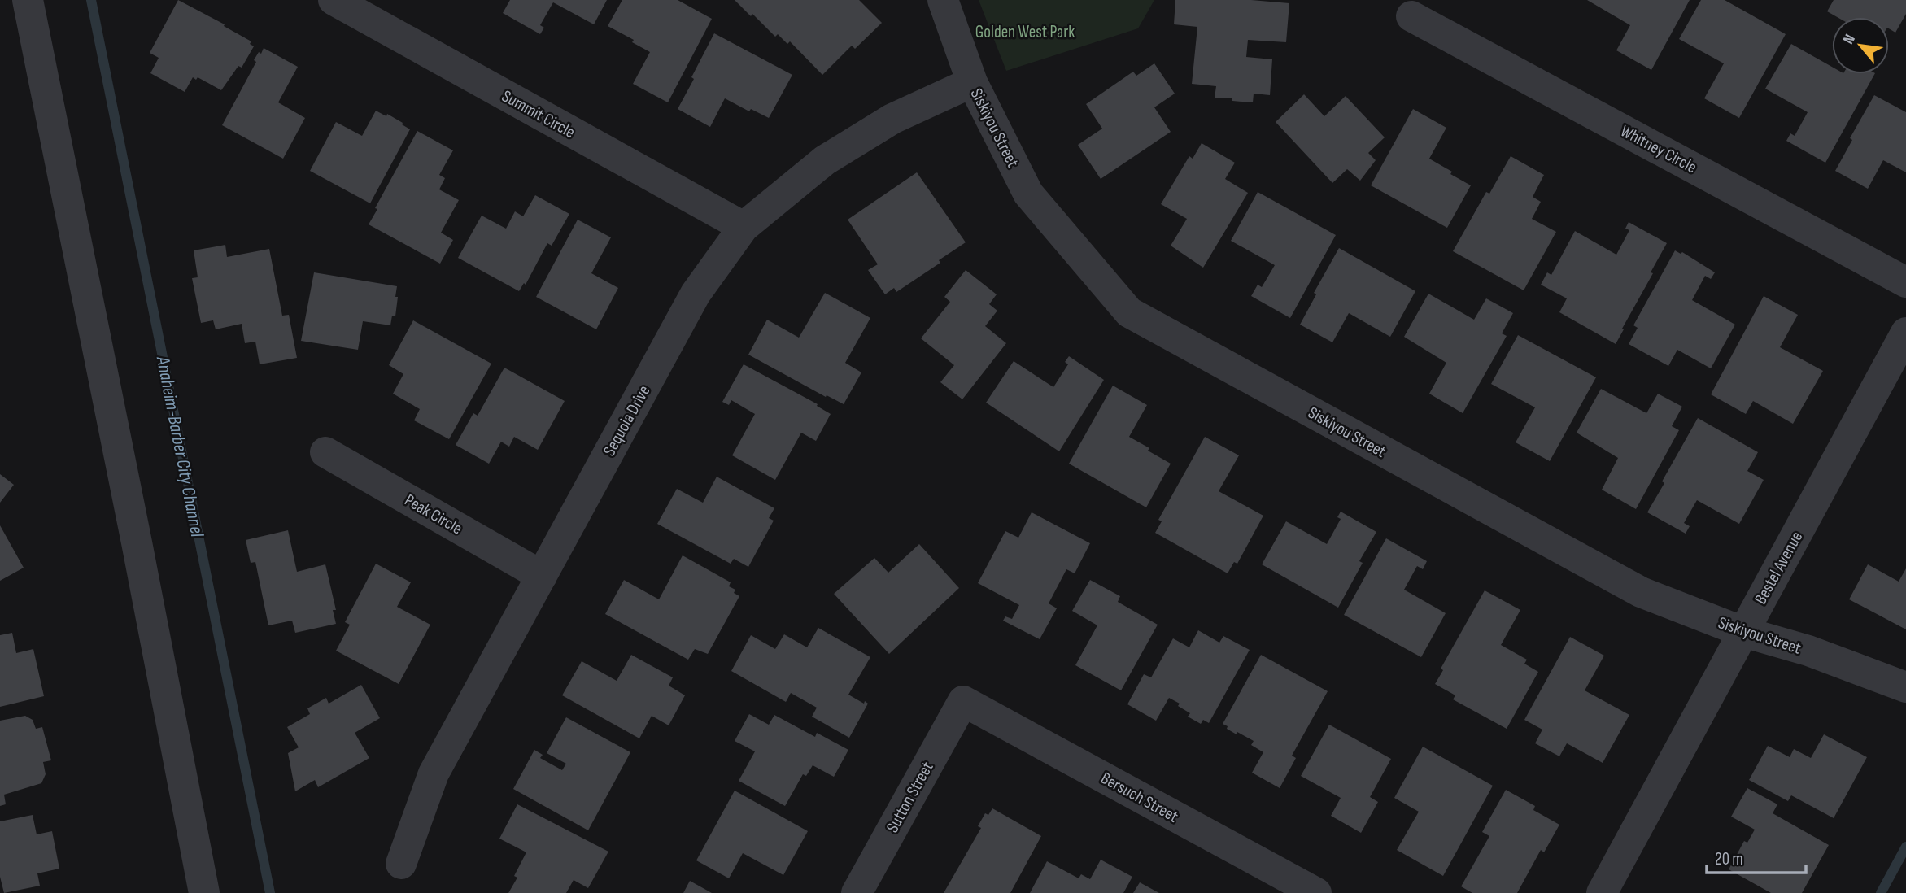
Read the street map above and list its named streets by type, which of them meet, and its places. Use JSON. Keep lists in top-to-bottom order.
{
  "streets": {
    "street": [
      "Summit Circle",
      "Siskiyou Street",
      "Whitney Circle",
      "Sequoia Drive",
      "Peak Circle",
      "Bestel Avenue",
      "Sutton Street",
      "Bersuch Street"
    ]
  },
  "crossings": [
    ["Summit Circle", "Sequoia Drive"],
    ["Siskiyou Street", "Sequoia Drive"],
    ["Siskiyou Street", "Bestel Avenue"],
    ["Sequoia Drive", "Peak Circle"],
    ["Sutton Street", "Bersuch Street"]
  ],
  "water": ["Anaheim-Barber City Channel"],
  "parks": ["Golden West Park"],
  "scale_bar": "20 m",
  "north": "top left"
}
